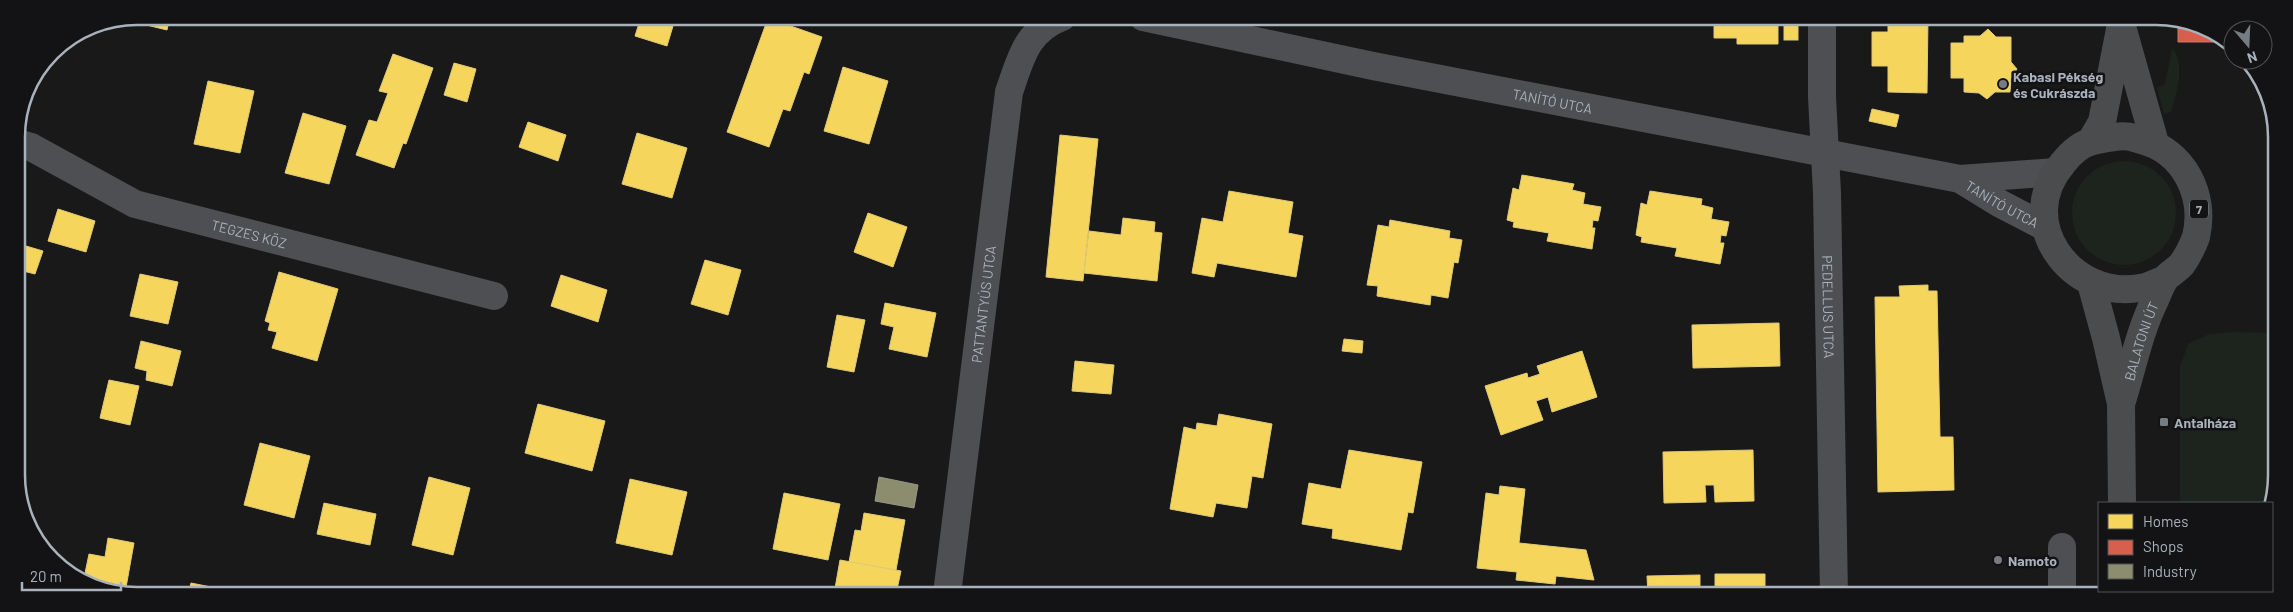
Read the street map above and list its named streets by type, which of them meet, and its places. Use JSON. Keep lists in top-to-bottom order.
{
  "streets": {
    "main road": ["7", "BALATONI ÚT"],
    "street": [
      "TANÍTÓ UTCA",
      "TEGZES KÖZ",
      "PATTANTYÚS UTCA",
      "PEDELLUS UTCA"
    ]
  },
  "crossings": [
    ["TANÍTÓ UTCA", "PEDELLUS UTCA"],
    ["TANÍTÓ UTCA", "BALATONI ÚT"]
  ],
  "places": {
    "other": ["Kabasi Pékség és Cukrászda", "Namoto"],
    "transit": ["Antalháza"]
  },
  "legend": ["Homes", "Shops", "Industry"],
  "scale_bar": "20 m",
  "north": "bottom"
}
